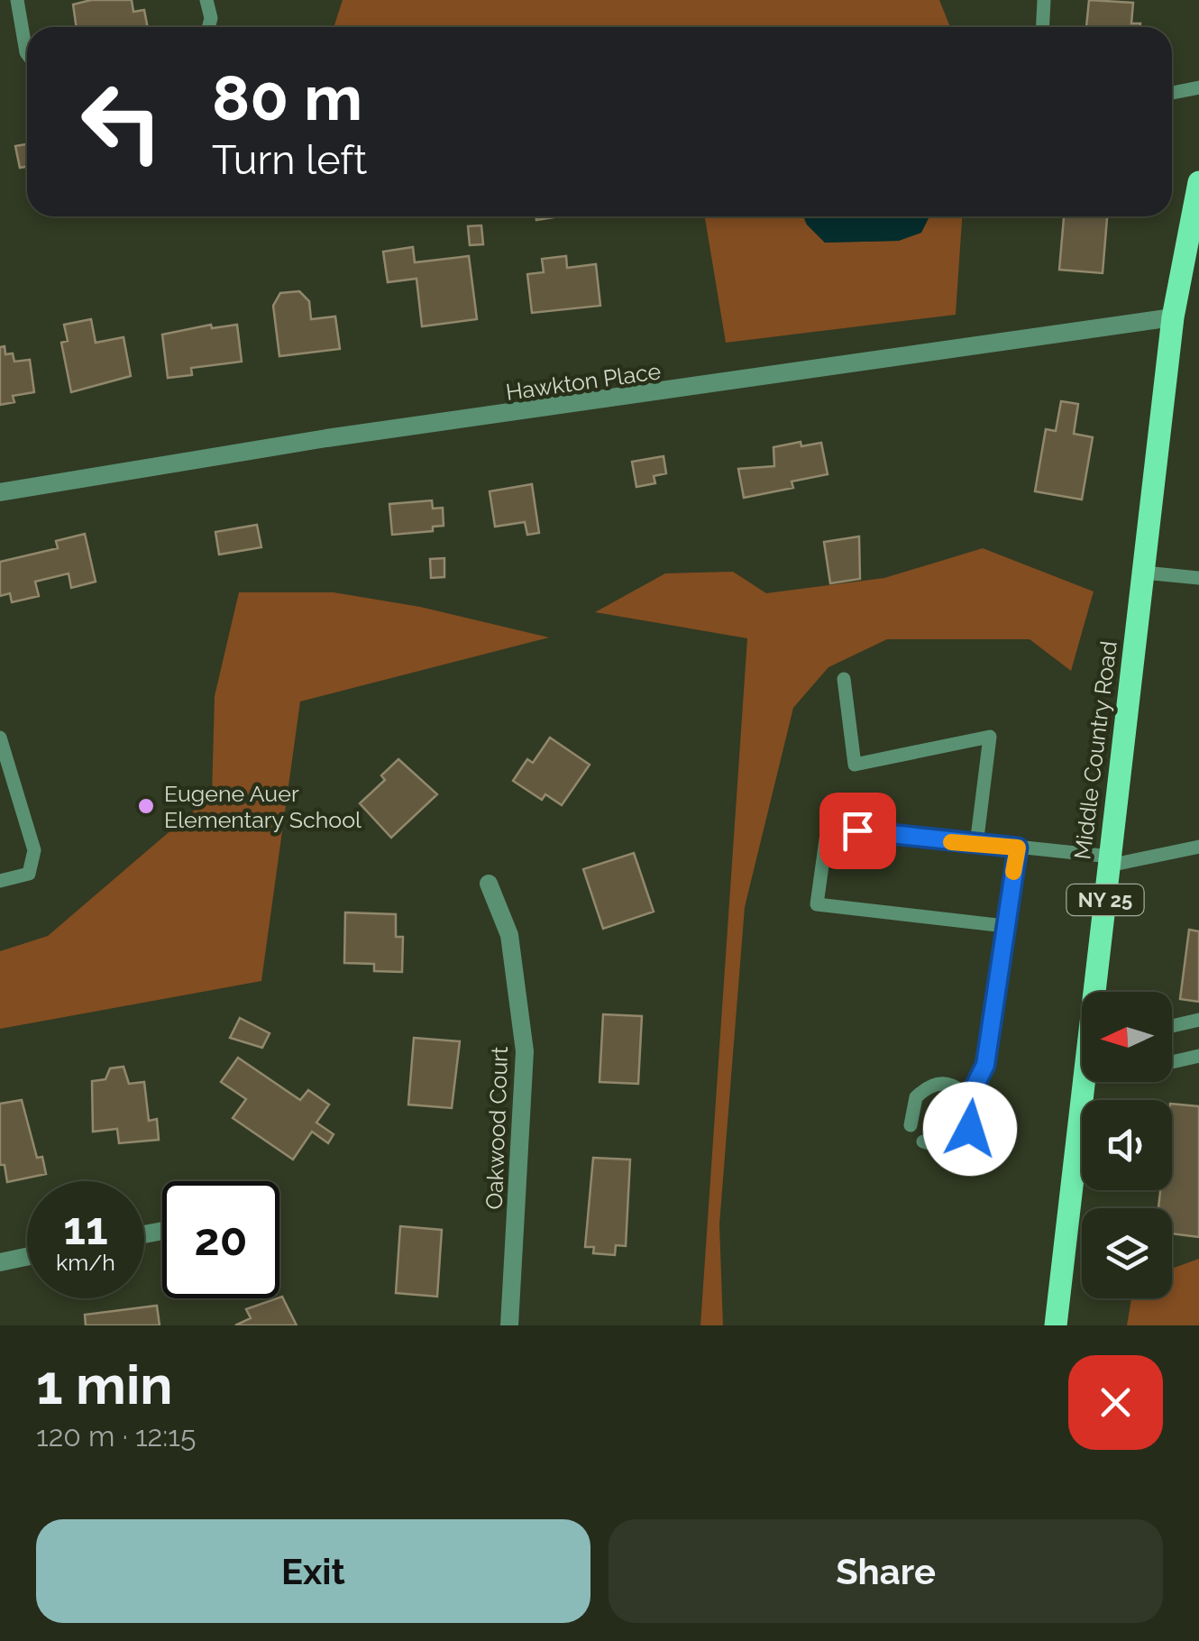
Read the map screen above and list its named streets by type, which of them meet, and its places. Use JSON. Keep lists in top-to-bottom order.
{
  "streets": {
    "main road": ["Middle Country Road", "NY 25"],
    "street": ["Hawkton Place", "Oakwood Court"]
  },
  "crossings": [
    ["Hawkton Place", "Middle Country Road"]
  ],
  "places": ["Eugene Auer Elementary School"],
  "north": "left",
  "page": {
    "turn": ["80 m", "Turn left"],
    "speed": "11 km/h",
    "limit": "20",
    "heading": ["1 min", "120 m · 12:15"],
    "buttons": ["Exit", "Share"]
  }
}
